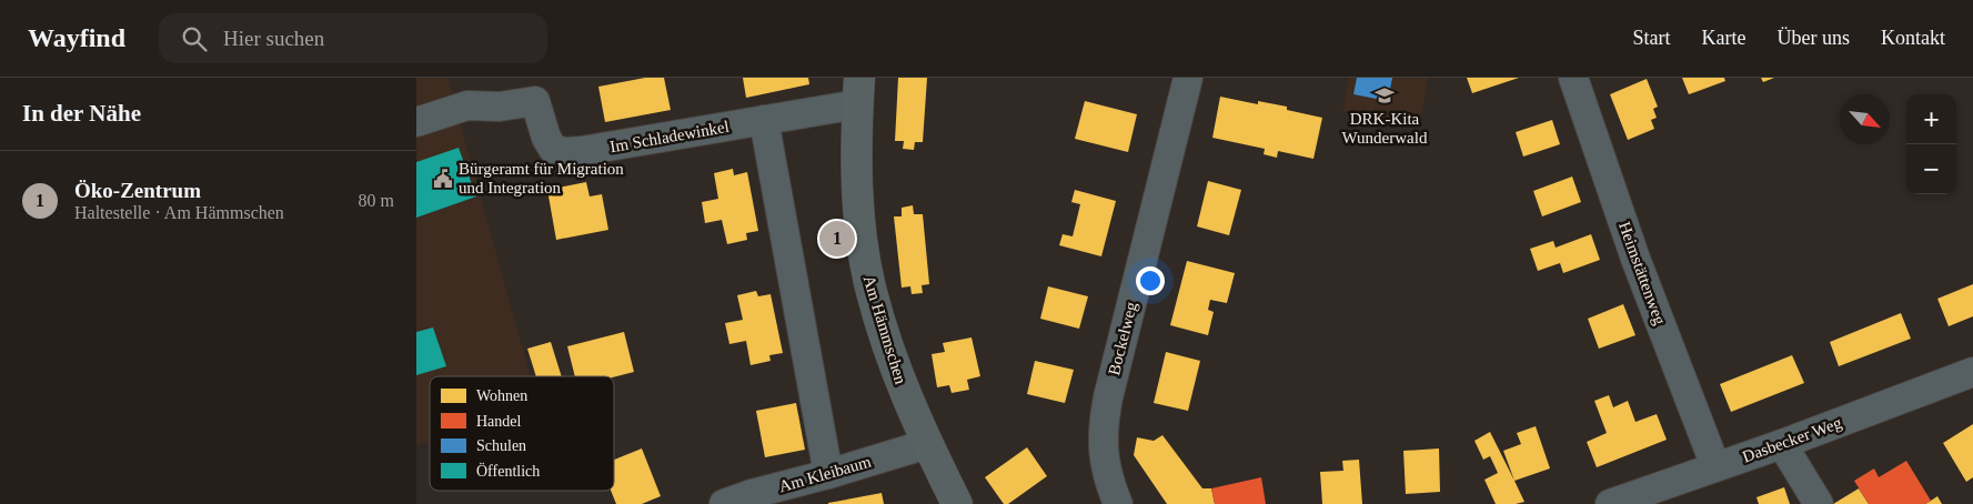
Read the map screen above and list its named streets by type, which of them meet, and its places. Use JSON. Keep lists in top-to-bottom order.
{
  "streets": {
    "street": [
      "Im Schladewinkel",
      "Heimstättenweg",
      "Am Hämmschen",
      "Bockelweg",
      "Dasbecker Weg",
      "Am Kleibaum"
    ]
  },
  "crossings": [
    ["Im Schladewinkel", "Am Hämmschen"],
    ["Heimstättenweg", "Dasbecker Weg"],
    ["Am Hämmschen", "Am Kleibaum"]
  ],
  "places": {
    "school or university": ["DRK-Kita Wunderwald"],
    "public building": ["Bürgeramt für Migration und Integration"]
  },
  "legend": [
    "Wohnen",
    "Handel",
    "Schulen",
    "Öffentlich"
  ],
  "north": "bottom right",
  "page": {
    "header": "Wayfind",
    "search": "Hier suchen",
    "nav": [
      "Start",
      "Karte",
      "Über uns",
      "Kontakt"
    ],
    "heading": "In der Nähe",
    "map_buttons": ["+", "−"],
    "list": [
      {
        "mark": "1",
        "name": "Öko-Zentrum",
        "note": "Haltestelle · Am Hämmschen",
        "value": "80 m"
      }
    ],
    "pins": "1"
  }
}
